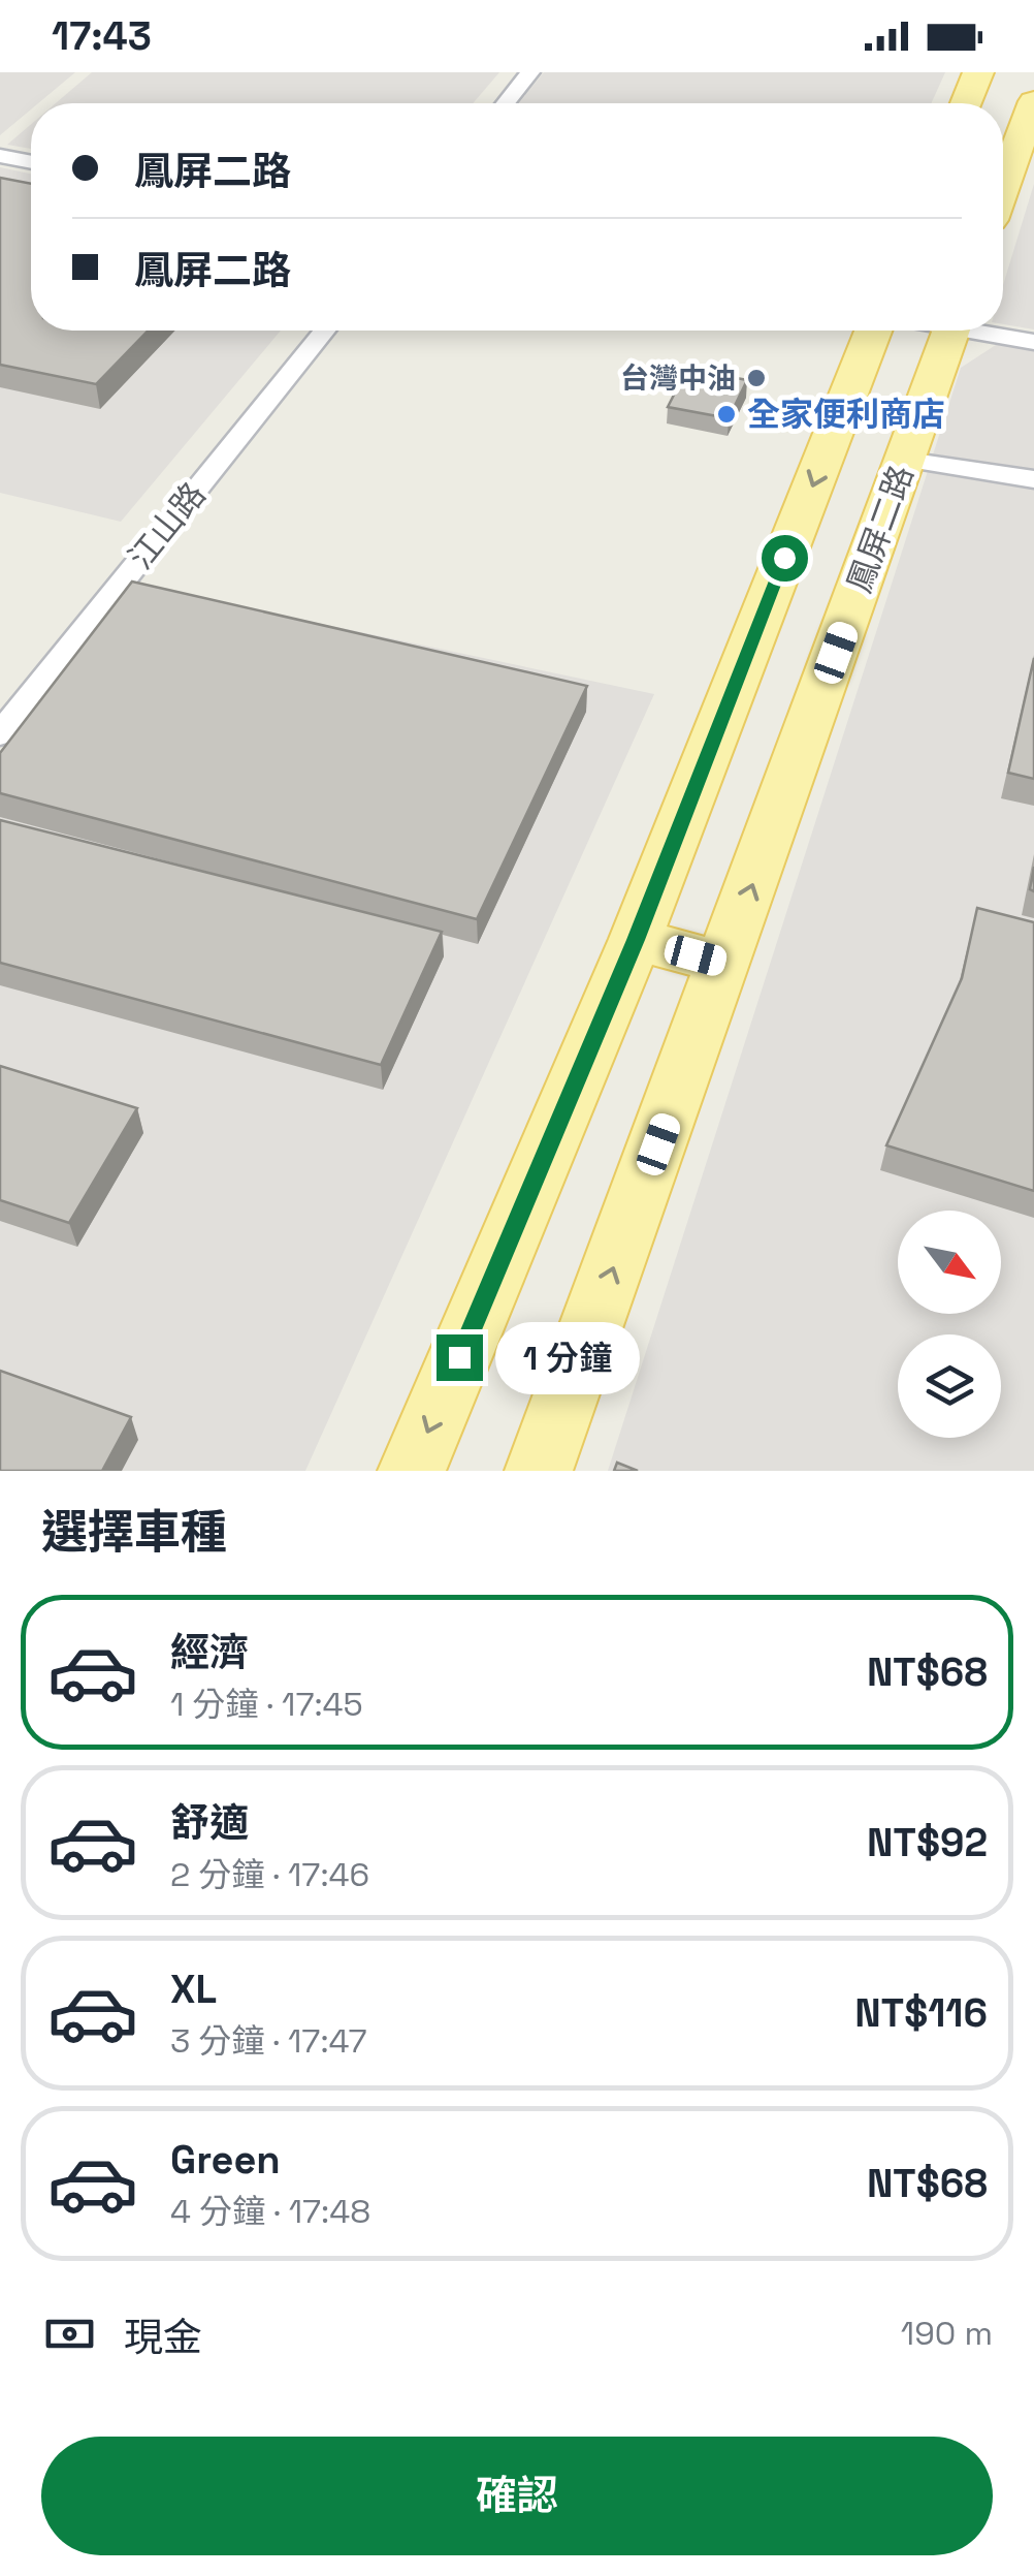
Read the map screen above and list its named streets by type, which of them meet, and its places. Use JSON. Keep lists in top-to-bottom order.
{
  "streets": {
    "main road": ["鳳屏二路"],
    "street": ["江山路"]
  },
  "places": ["台灣中油", "全家便利商店"],
  "north": "bottom right",
  "page": {
    "status": "17:43",
    "banner": ["鳳屏二路", "鳳屏二路"],
    "bubble": "1 分鐘",
    "heading": "選擇車種",
    "list": [
      {
        "name": "經濟",
        "note": "1 分鐘 · 17:45",
        "value": "NT$68"
      },
      {
        "name": "舒適",
        "note": "2 分鐘 · 17:46",
        "value": "NT$92"
      },
      {
        "name": "XL",
        "note": "3 分鐘 · 17:47",
        "value": "NT$116"
      },
      {
        "name": "Green",
        "note": "4 分鐘 · 17:48",
        "value": "NT$68"
      }
    ],
    "pay": ["現金", "190 m"],
    "buttons": "確認"
  }
}
